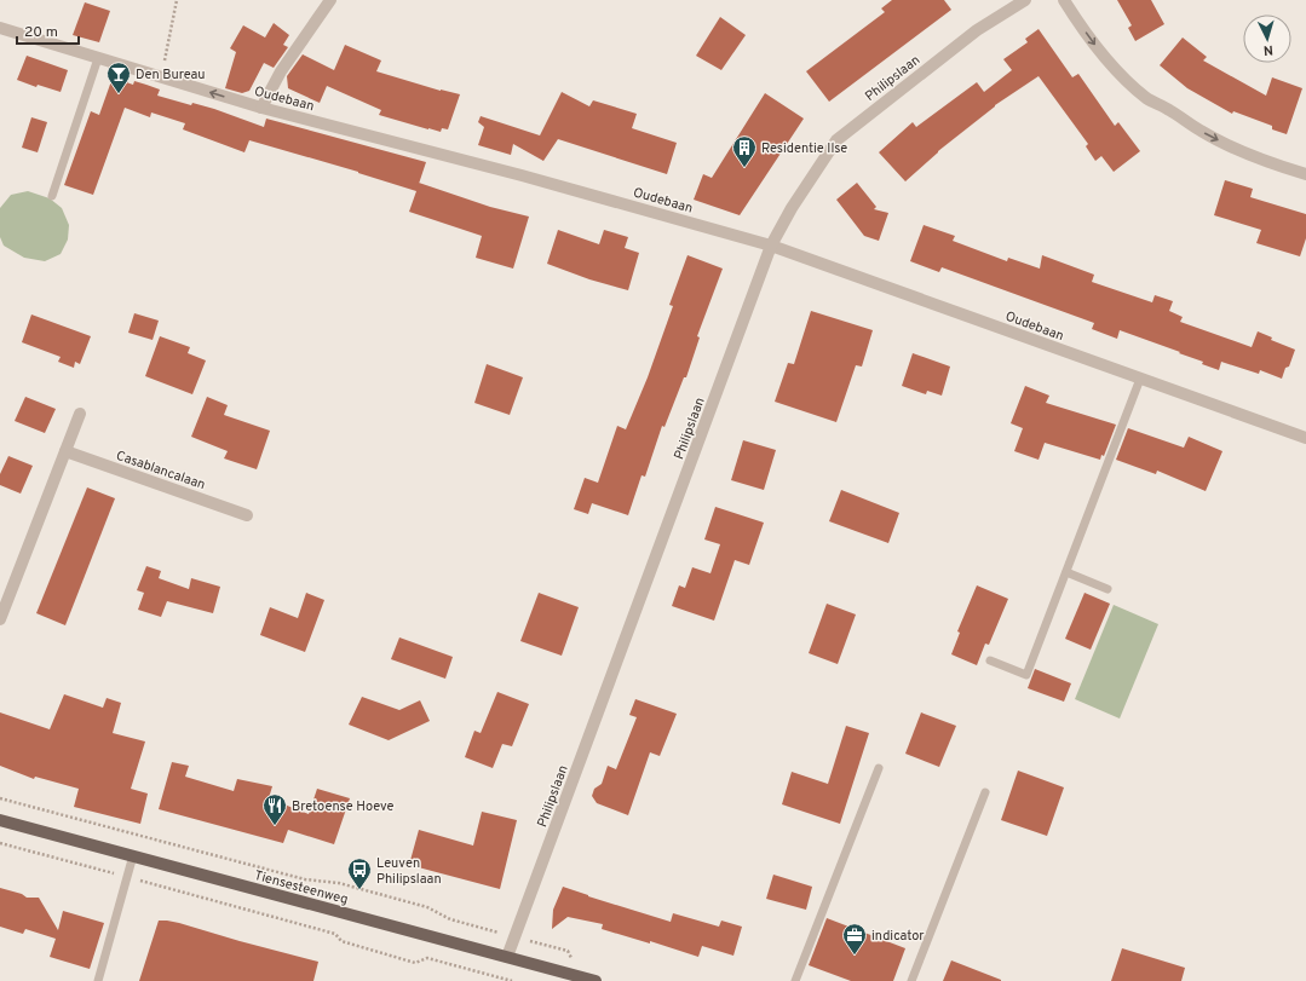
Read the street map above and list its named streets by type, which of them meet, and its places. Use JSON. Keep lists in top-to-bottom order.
{
  "streets": {
    "main road": ["Tiensesteenweg"],
    "street": ["Philipslaan", "Oudebaan", "Casablancalaan"]
  },
  "crossings": [
    ["Philipslaan", "Oudebaan"],
    ["Philipslaan", "Tiensesteenweg"]
  ],
  "places": {
    "bar": ["Den Bureau"],
    "building": ["Residentie Ilse"],
    "restaurant": ["Bretoense Hoeve"],
    "bus stop": ["Leuven Philipslaan"],
    "office": ["indicator"]
  },
  "scale_bar": "20 m",
  "north": "bottom"
}
